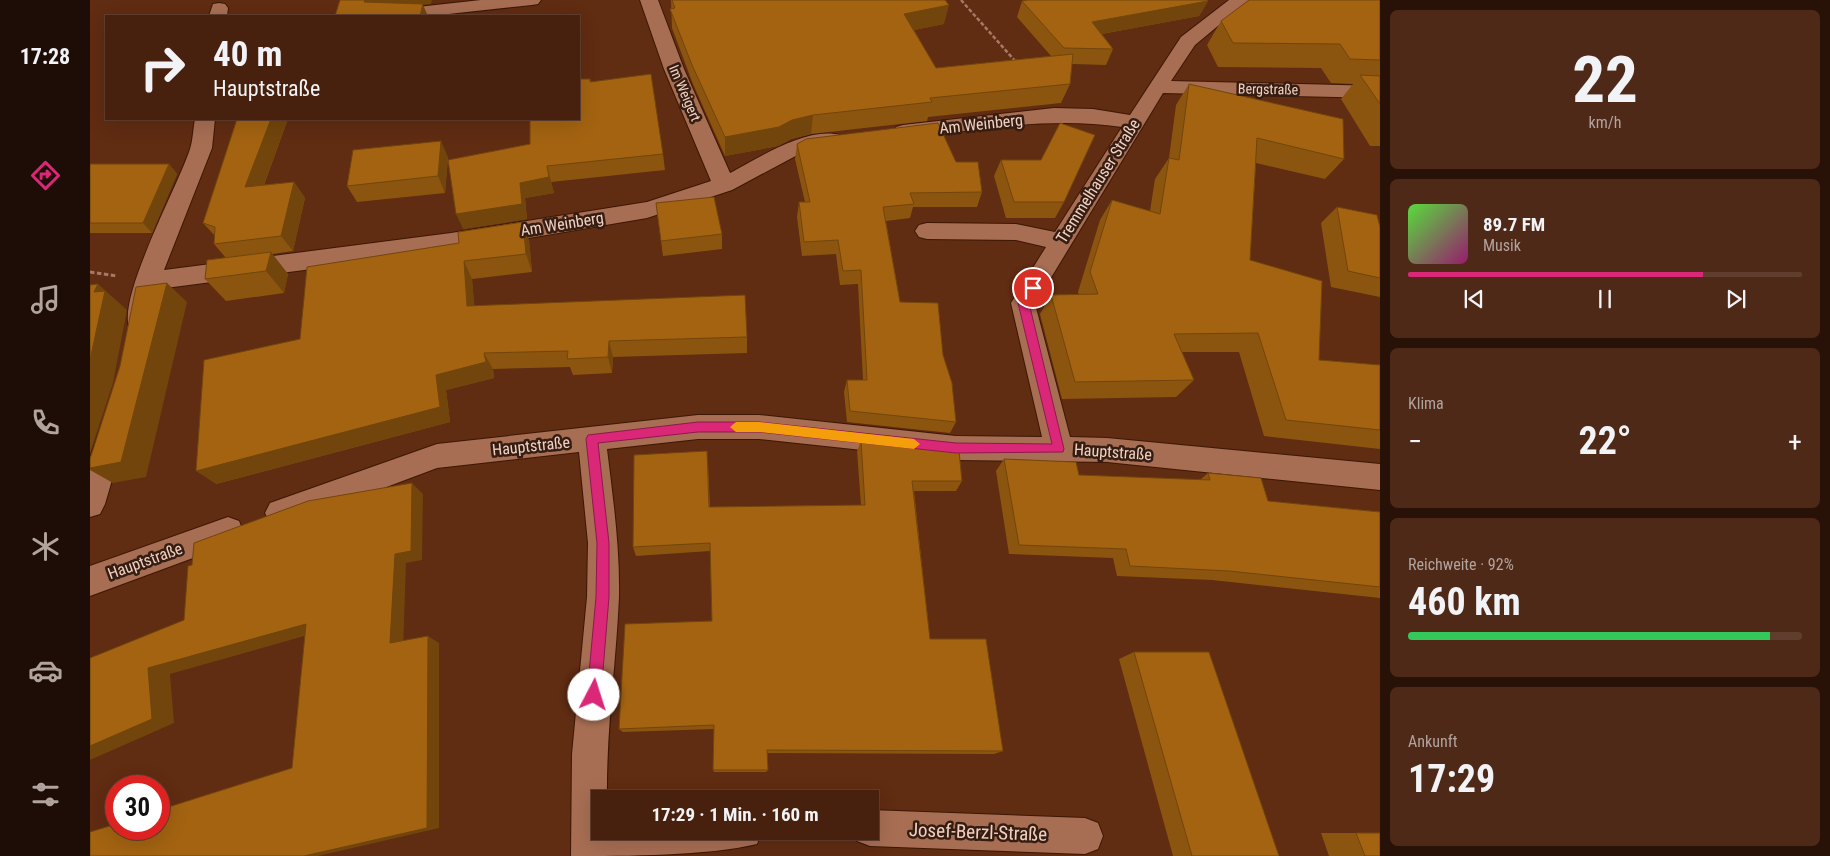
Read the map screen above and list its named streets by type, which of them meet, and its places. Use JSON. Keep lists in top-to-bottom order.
{
  "streets": {
    "street": [
      "Bergstraße",
      "Im Weigert",
      "Am Weinberg",
      "Tremmelhauser Straße",
      "Hauptstraße",
      "Josef-Berzl-Straße"
    ]
  },
  "crossings": [
    ["Bergstraße", "Tremmelhauser Straße"],
    ["Im Weigert", "Am Weinberg"],
    ["Am Weinberg", "Tremmelhauser Straße"],
    ["Tremmelhauser Straße", "Hauptstraße"]
  ],
  "page": {
    "tabs": "17:28",
    "tile": [
      ["22", "km/h"],
      "Klima",
      ["Reichweite · 92%", "460 km"],
      ["Ankunft", "17:29"]
    ],
    "turn": ["40 m", "Hauptstraße"],
    "song": ["89.7 FM", "Musik"],
    "heat": ["−", "22°", "+"],
    "limit": "30",
    "trip": "17:29 · 1 Min. · 160 m"
  }
}
